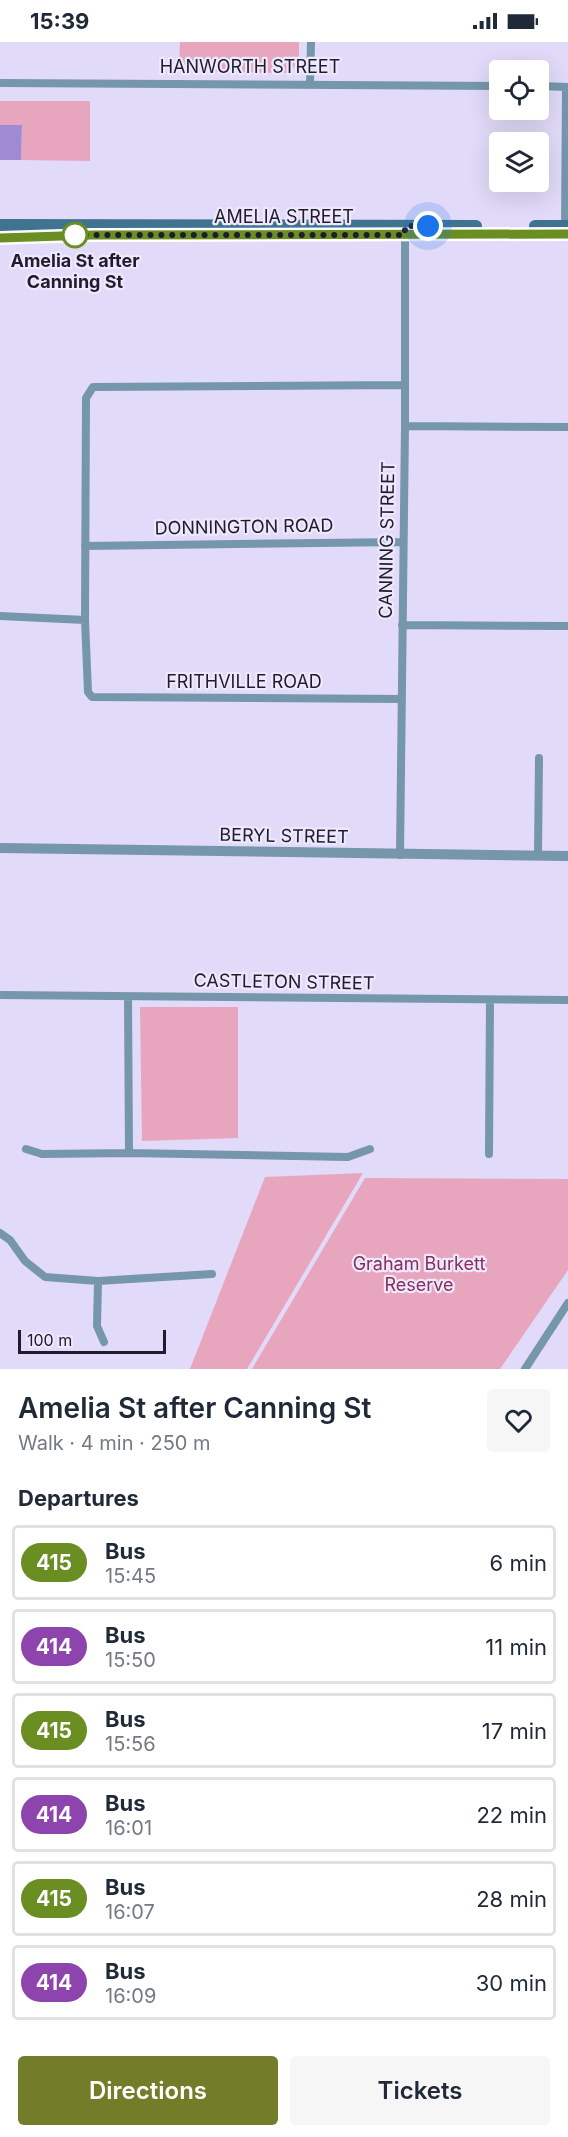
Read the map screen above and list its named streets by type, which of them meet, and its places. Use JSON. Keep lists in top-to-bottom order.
{
  "streets": {
    "main road": ["AMELIA STREET"],
    "street": [
      "HANWORTH STREET",
      "DONNINGTON ROAD",
      "CANNING STREET",
      "FRITHVILLE ROAD",
      "BERYL STREET",
      "CASTLETON STREET"
    ]
  },
  "crossings": [
    ["AMELIA STREET", "CANNING STREET"],
    ["DONNINGTON ROAD", "CANNING STREET"],
    ["CANNING STREET", "FRITHVILLE ROAD"],
    ["CANNING STREET", "BERYL STREET"]
  ],
  "parks": ["Graham Burkett Reserve"],
  "places": ["Amelia St after Canning St"],
  "lines": ["bus line 415"],
  "scale_bar": "100 m",
  "page": {
    "status": "15:39",
    "scale": "100 m",
    "heading": [
      ["Amelia St after Canning St", "Walk · 4 min · 250 m"],
      "Departures"
    ],
    "list": [
      {
        "mark": "415",
        "name": "Bus",
        "note": "15:45",
        "value": "6 min"
      },
      {
        "mark": "414",
        "name": "Bus",
        "note": "15:50",
        "value": "11 min"
      },
      {
        "mark": "415",
        "name": "Bus",
        "note": "15:56",
        "value": "17 min"
      },
      {
        "mark": "414",
        "name": "Bus",
        "note": "16:01",
        "value": "22 min"
      },
      {
        "mark": "415",
        "name": "Bus",
        "note": "16:07",
        "value": "28 min"
      },
      {
        "mark": "414",
        "name": "Bus",
        "note": "16:09",
        "value": "30 min"
      }
    ],
    "buttons": ["Directions", "Tickets"]
  }
}
